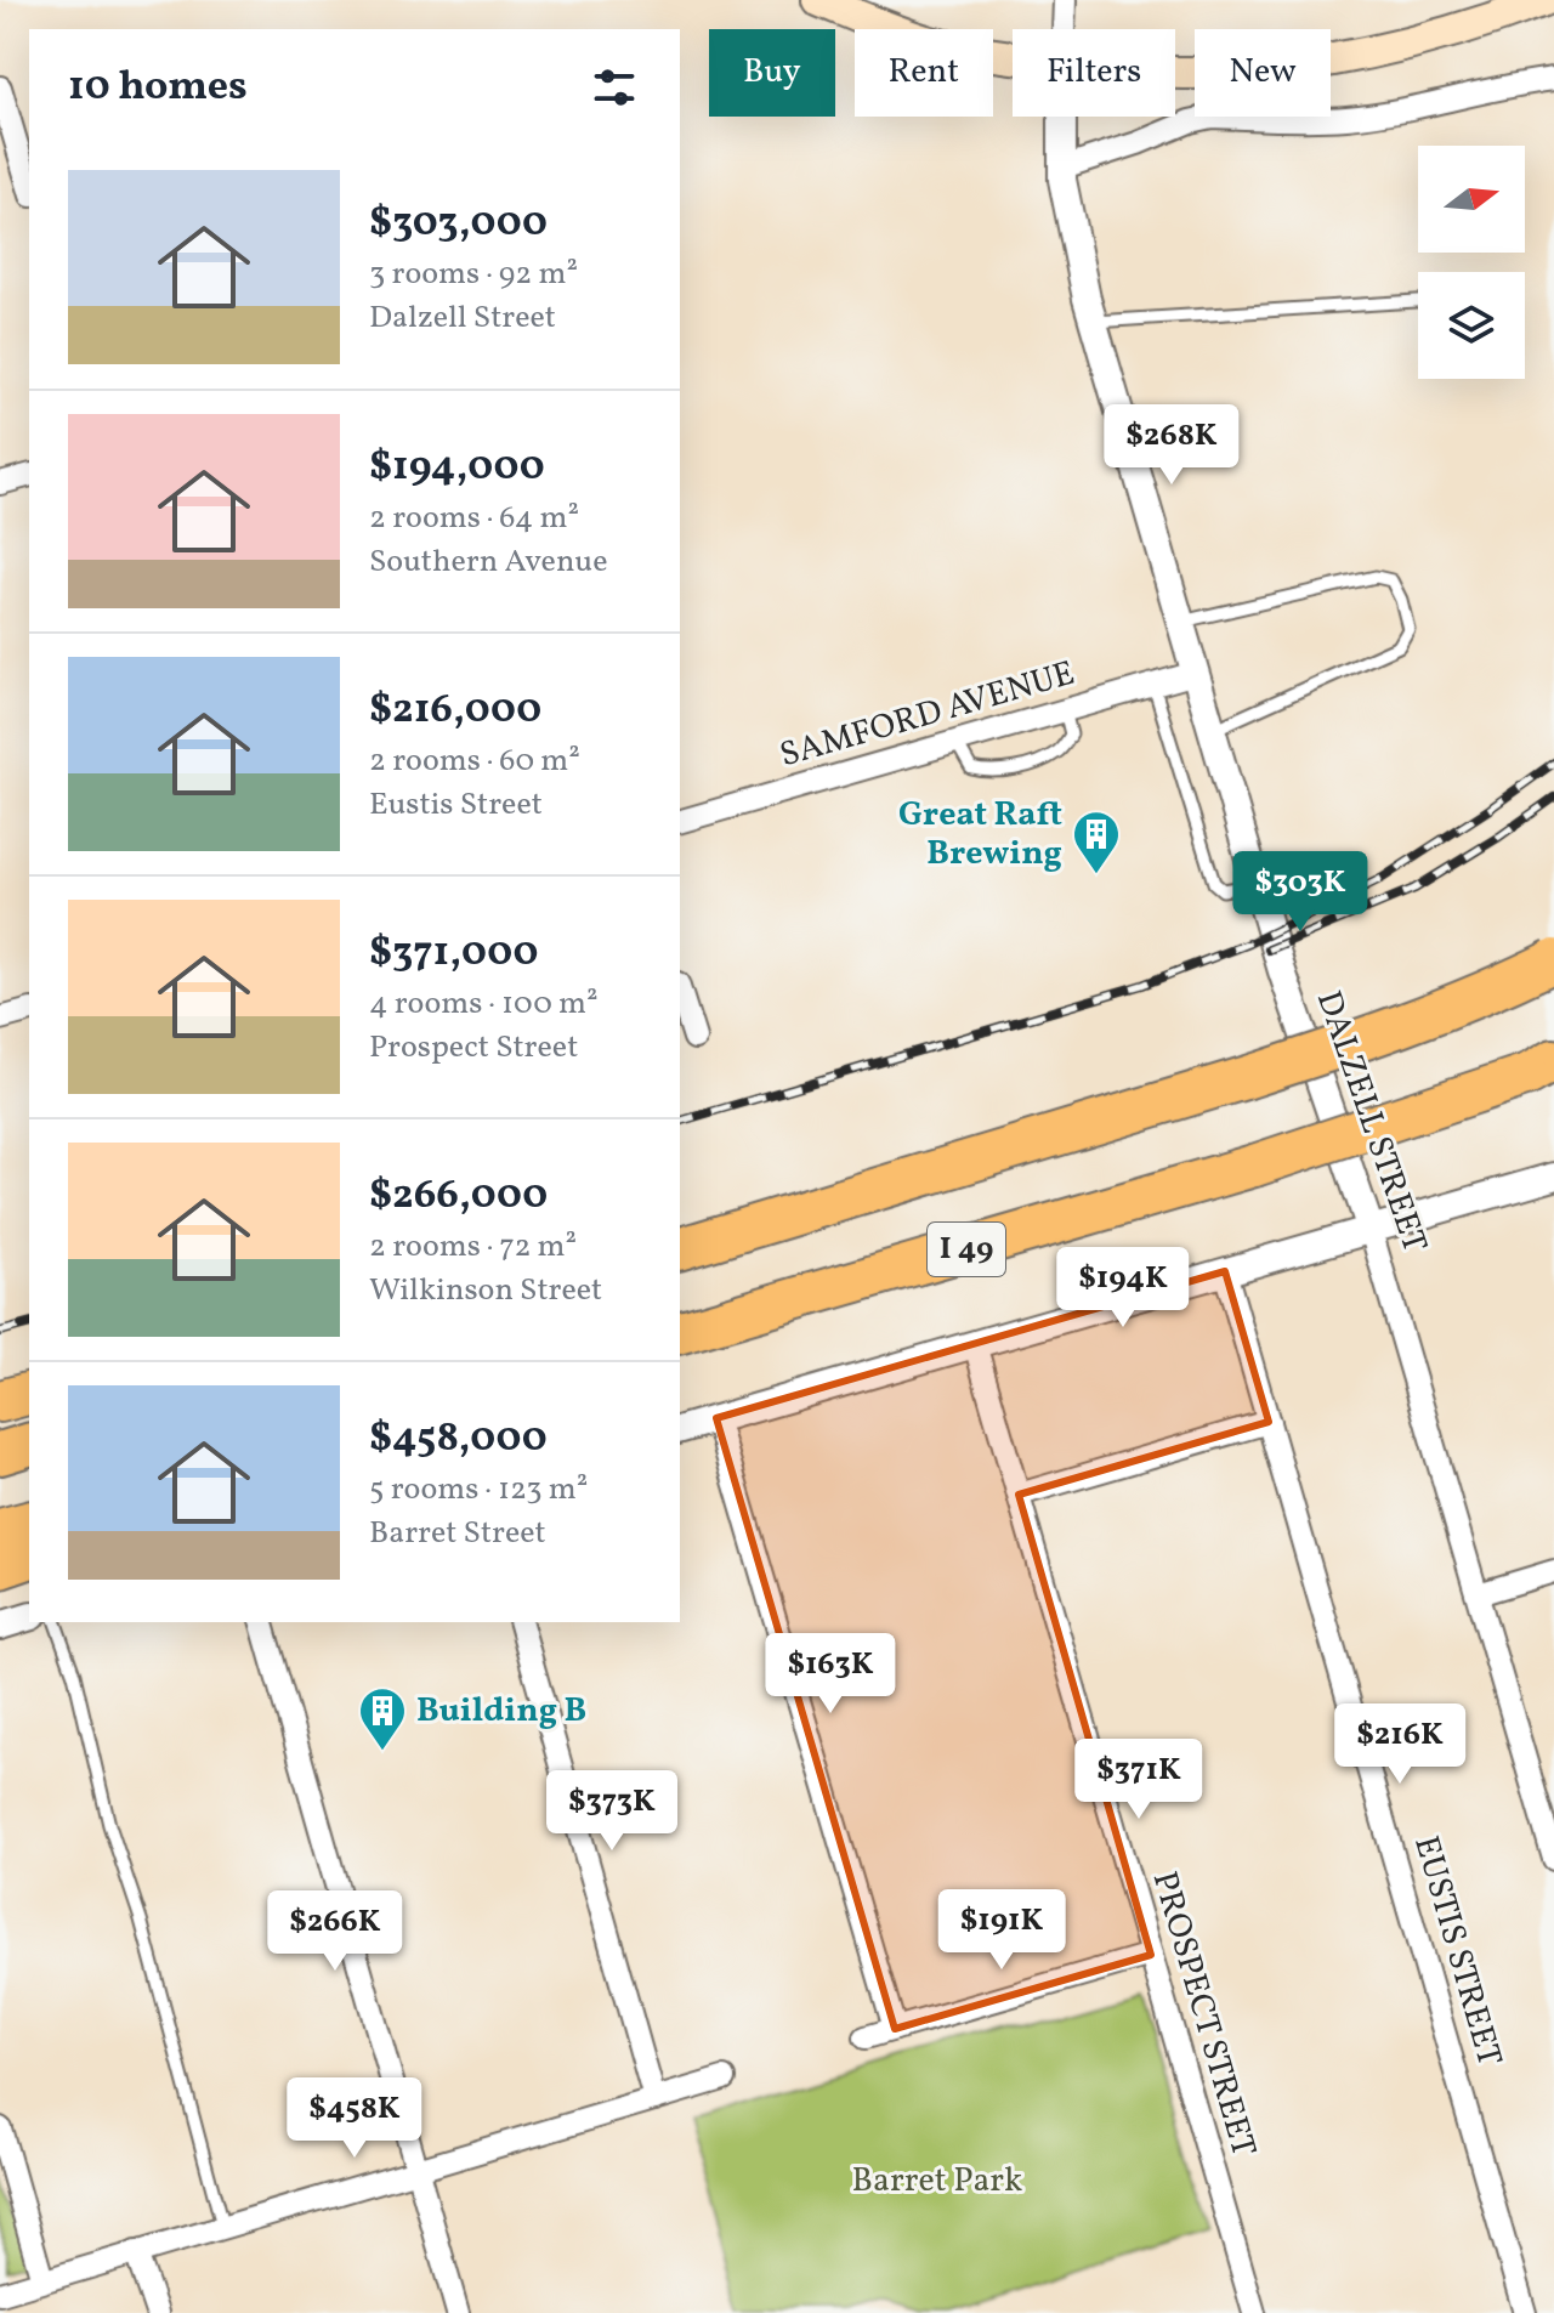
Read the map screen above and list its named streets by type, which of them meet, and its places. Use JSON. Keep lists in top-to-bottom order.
{
  "streets": {
    "highway": ["I 49"],
    "street": [
      "SAMFORD AVENUE",
      "DALZELL STREET",
      "EUSTIS STREET",
      "PROSPECT STREET"
    ]
  },
  "crossings": [
    ["SAMFORD AVENUE", "DALZELL STREET"]
  ],
  "parks": ["Barret Park"],
  "places": {
    "building": ["Great Raft Brewing", "Building B"]
  },
  "north": "right",
  "page": {
    "chip": [
      "Buy",
      "Rent",
      "Filters",
      "New"
    ],
    "heading": "10 homes",
    "list": [
      {
        "name": "$303,000",
        "note": "3 rooms · 92 m² · Dalzell Street"
      },
      {
        "name": "$194,000",
        "note": "2 rooms · 64 m² · Southern Avenue"
      },
      {
        "name": "$216,000",
        "note": "2 rooms · 60 m² · Eustis Street"
      },
      {
        "name": "$371,000",
        "note": "4 rooms · 100 m² · Prospect Street"
      },
      {
        "name": "$266,000",
        "note": "2 rooms · 72 m² · Wilkinson Street"
      },
      {
        "name": "$458,000",
        "note": "5 rooms · 123 m² · Barret Street"
      }
    ],
    "price": [
      "$268K",
      "$303K",
      "$194K",
      "$163K",
      "$216K",
      "$371K",
      "$373K",
      "$191K",
      "$266K",
      "$458K"
    ]
  }
}
